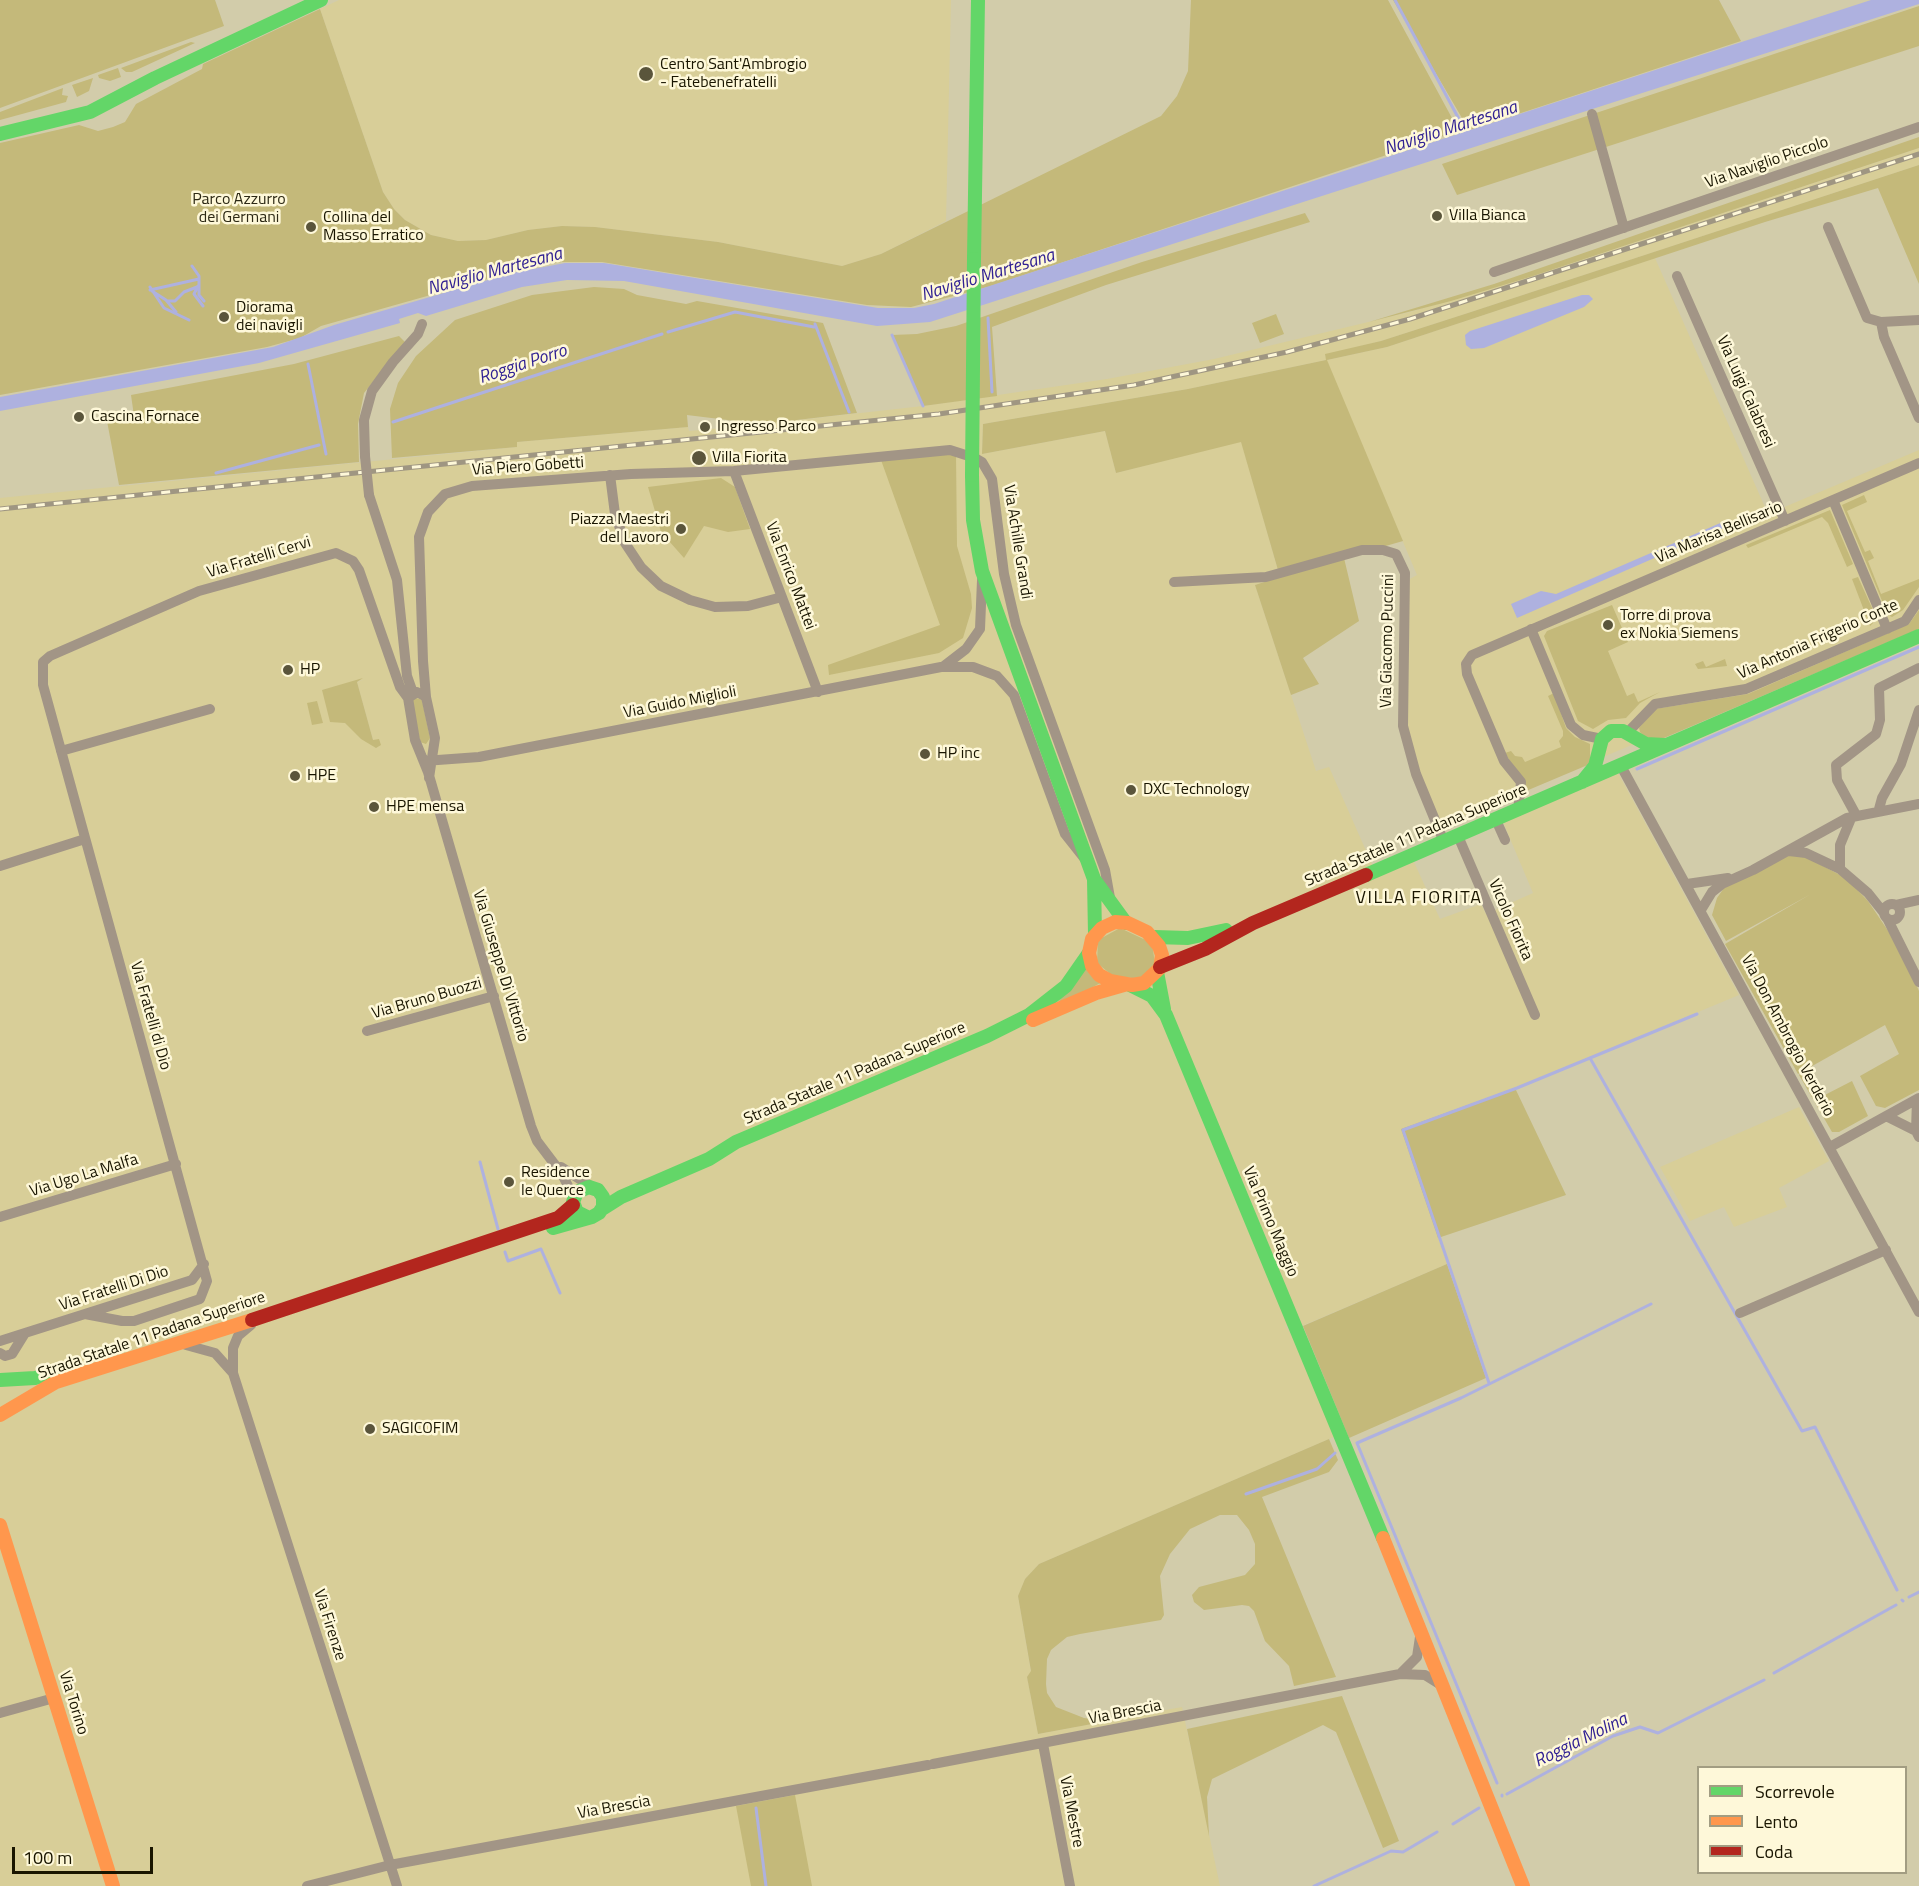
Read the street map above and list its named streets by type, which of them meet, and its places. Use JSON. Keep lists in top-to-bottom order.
{
  "streets": {
    "main road": ["Strada Statale 11 Padana Superiore", "Via Primo Maggio", "Via Torino"],
    "street": [
      "Via Naviglio Piccolo",
      "Via Luigi Calabresi",
      "Via Piero Gobetti",
      "Via Marisa Bellisario",
      "Via Achille Grandi",
      "Via Fratelli Cervi",
      "Via Enrico Mattei",
      "Via Antonia Frigerio Conte",
      "Via Giacomo Puccini",
      "Via Guido Miglioli",
      "Vicolo Fiorita",
      "Via Giuseppe Di Vittorio",
      "Via Bruno Buozzi",
      "Via Fratelli di Dio",
      "Via Don Ambrogio Verderio",
      "Via Ugo La Malfa",
      "Via Fratelli Di Dio",
      "Via Firenze",
      "Via Brescia",
      "Via Mestre"
    ]
  },
  "crossings": [
    ["Via Luigi Calabresi", "Via Marisa Bellisario"],
    ["Via Piero Gobetti", "Via Achille Grandi"],
    ["Via Piero Gobetti", "Via Fratelli Cervi"],
    ["Via Piero Gobetti", "Via Enrico Mattei"],
    ["Via Piero Gobetti", "Via Giuseppe Di Vittorio"],
    ["Via Marisa Bellisario", "Strada Statale 11 Padana Superiore"],
    ["Via Achille Grandi", "Via Enrico Mattei"],
    ["Via Fratelli Cervi", "Via Giuseppe Di Vittorio"],
    ["Via Fratelli Cervi", "Via Fratelli di Dio"],
    ["Via Enrico Mattei", "Via Guido Miglioli"],
    ["Via Antonia Frigerio Conte", "Strada Statale 11 Padana Superiore"],
    ["Via Antonia Frigerio Conte", "Via Don Ambrogio Verderio"],
    ["Via Giacomo Puccini", "Strada Statale 11 Padana Superiore"],
    ["Via Giacomo Puccini", "Vicolo Fiorita"],
    ["Via Guido Miglioli", "Via Giuseppe Di Vittorio"],
    ["Strada Statale 11 Padana Superiore", "Vicolo Fiorita"],
    ["Strada Statale 11 Padana Superiore", "Via Giuseppe Di Vittorio"],
    ["Strada Statale 11 Padana Superiore", "Via Don Ambrogio Verderio"],
    ["Strada Statale 11 Padana Superiore", "Via Primo Maggio"],
    ["Strada Statale 11 Padana Superiore", "Via Firenze"],
    ["Via Giuseppe Di Vittorio", "Via Bruno Buozzi"],
    ["Via Fratelli di Dio", "Via Ugo La Malfa"],
    ["Via Fratelli di Dio", "Via Fratelli Di Dio"],
    ["Via Primo Maggio", "Via Brescia"],
    ["Via Firenze", "Via Brescia"],
    ["Via Brescia", "Via Mestre"]
  ],
  "districts": ["VILLA FIORITA"],
  "water": ["Naviglio Martesana", "Roggia Porro", "Roggia Molina"],
  "parks": ["Parco Azzurro dei Germani"],
  "places": [
    "Centro Sant'Ambrogio - Fatebenefratelli",
    "Villa Bianca",
    "Collina del Masso Erratico",
    "Diorama dei navigli",
    "Cascina Fornace",
    "Ingresso Parco",
    "Villa Fiorita",
    "Piazza Maestri del Lavoro",
    "Torre di prova ex Nokia Siemens",
    "HP",
    "HP inc",
    "HPE",
    "DXC Technology",
    "HPE mensa",
    "Residence le Querce",
    "SAGICOFIM"
  ],
  "legend": ["Scorrevole", "Lento", "Coda"],
  "scale_bar": "100 m"
}
